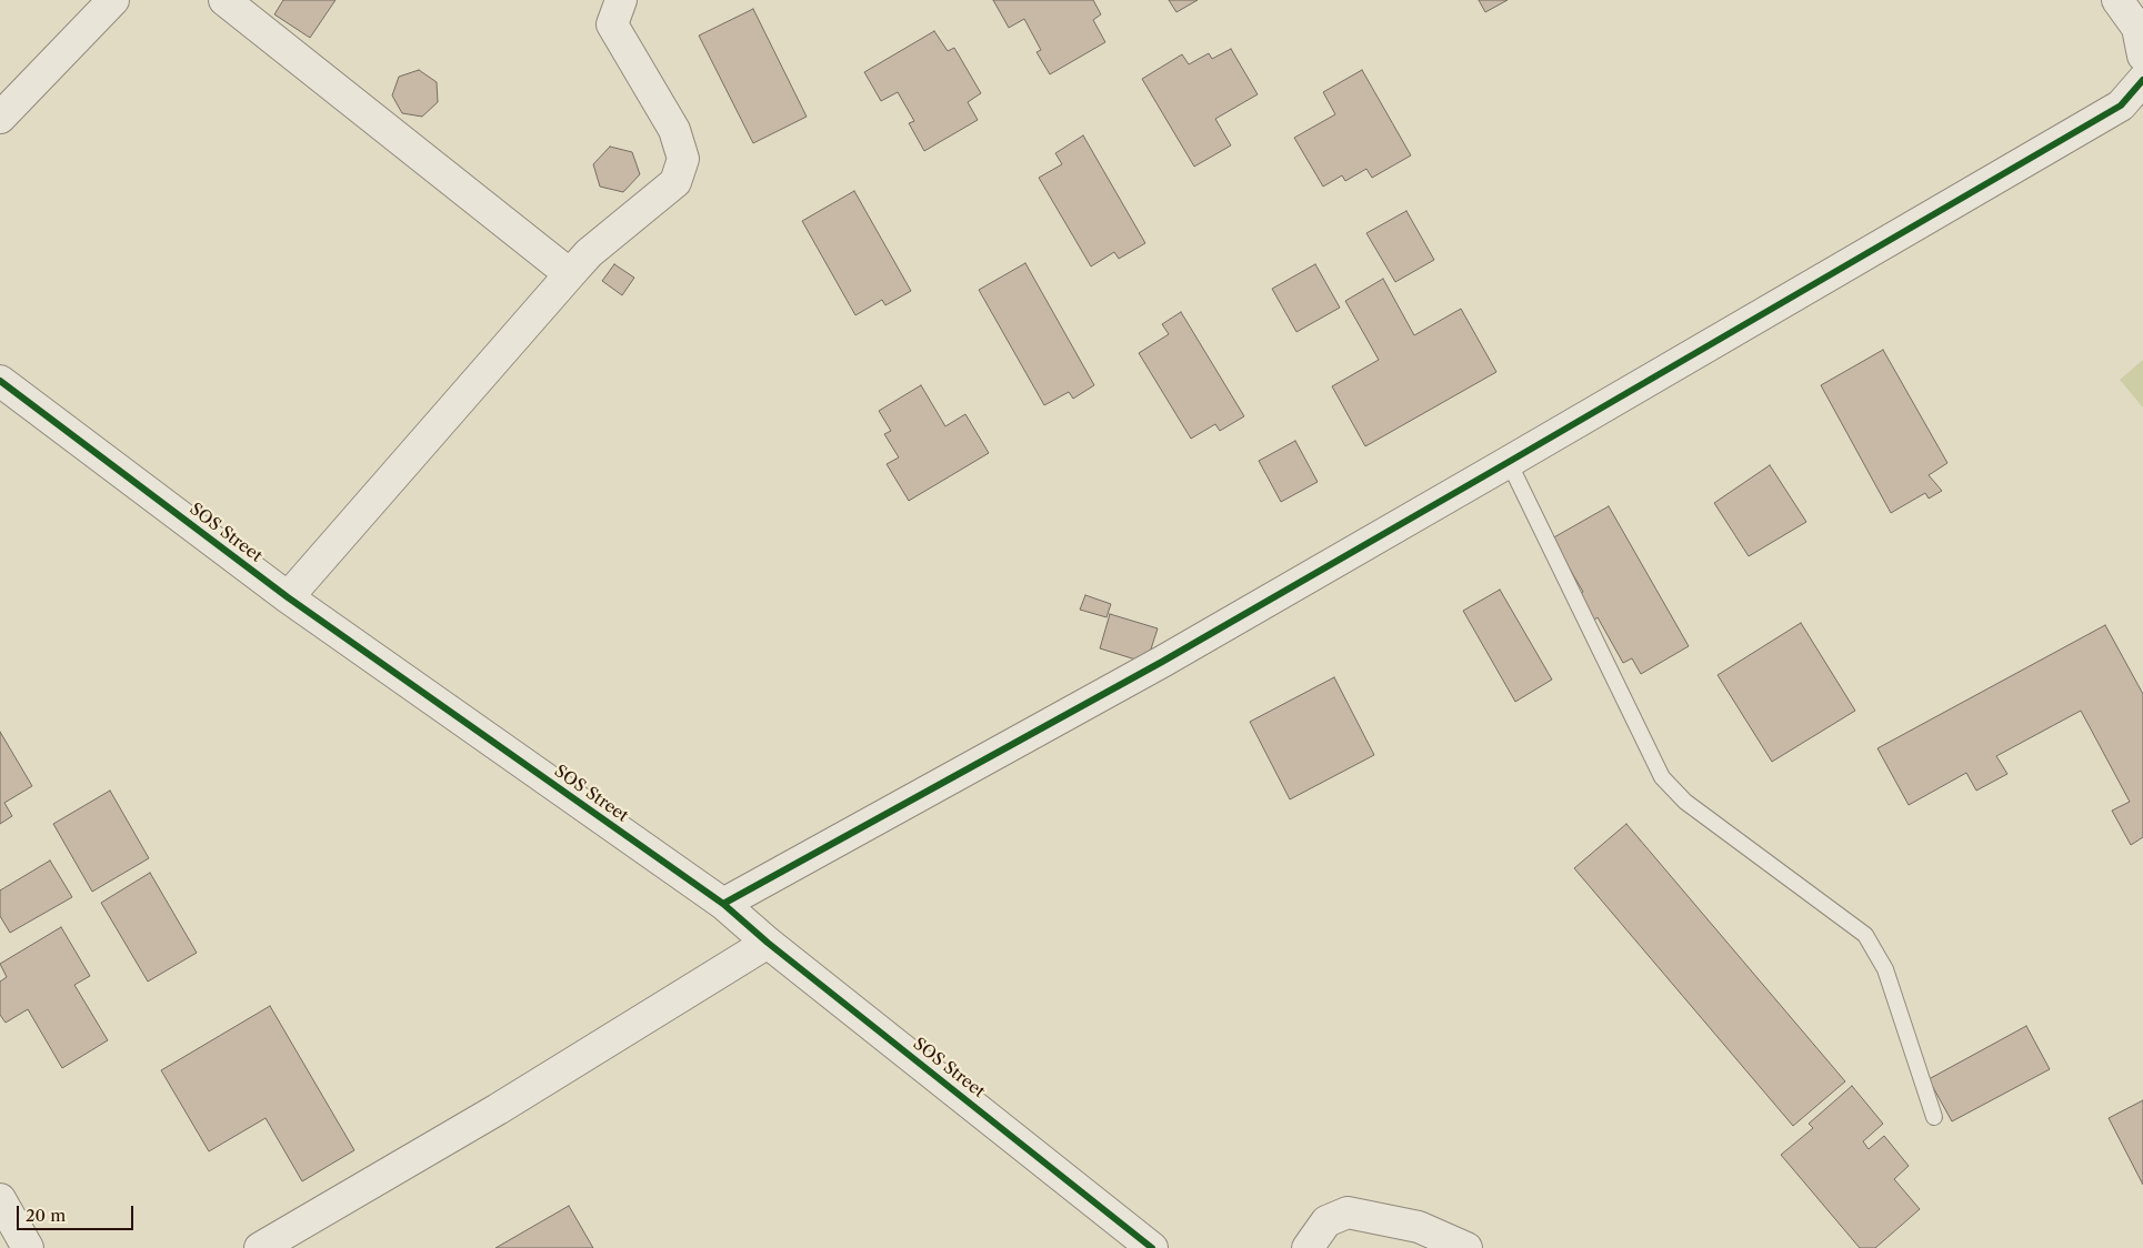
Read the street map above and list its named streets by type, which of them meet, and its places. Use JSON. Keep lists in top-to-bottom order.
{
  "streets": {
    "street": ["SOS Street"]
  },
  "scale_bar": "20 m"
}
